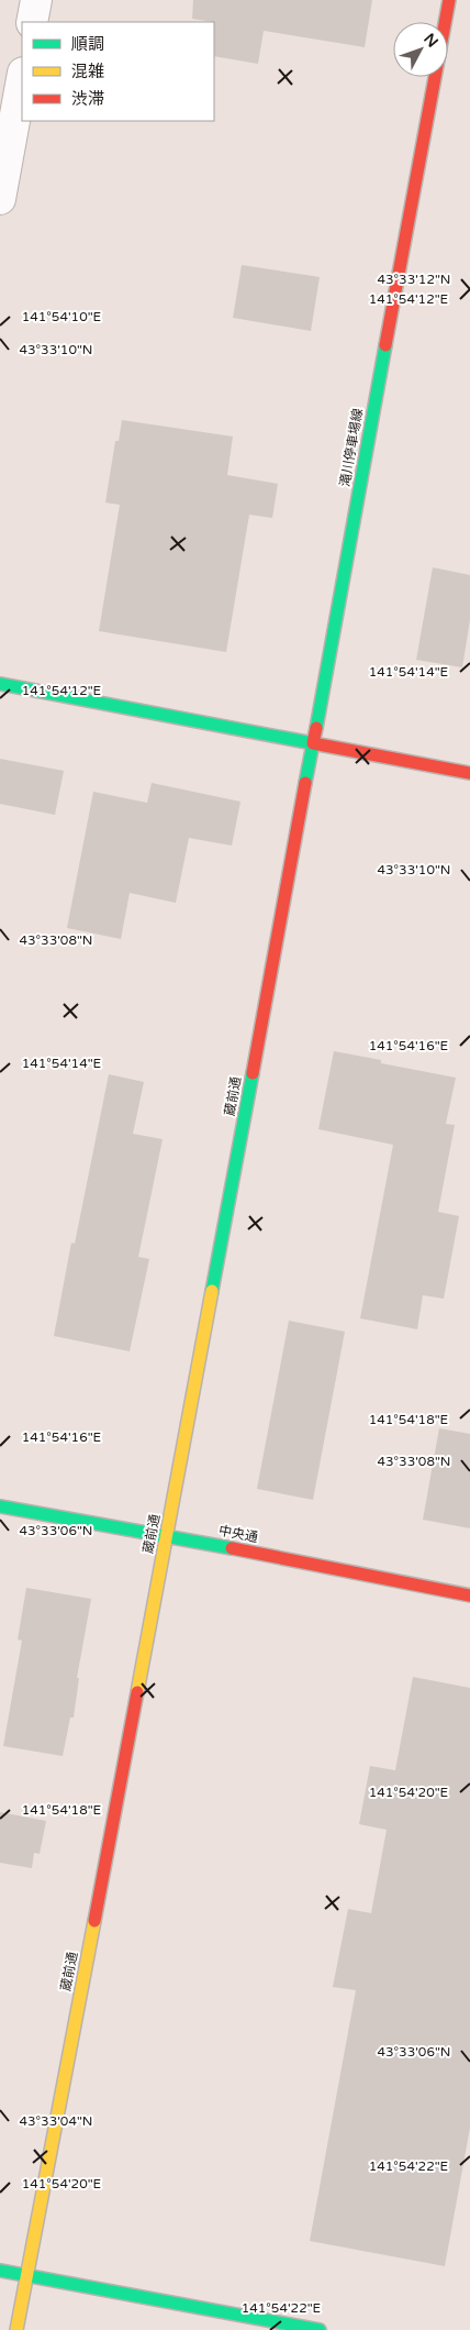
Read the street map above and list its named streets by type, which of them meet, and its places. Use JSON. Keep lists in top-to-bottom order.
{
  "streets": {
    "street": ["滝川停車場線", "蔵前通", "中央通"]
  },
  "crossings": [
    ["滝川停車場線", "蔵前通"],
    ["蔵前通", "中央通"]
  ],
  "legend": ["順調", "混雑", "渋滞"],
  "north": "top right",
  "coordinates": [
    "43°33'12\"N",
    "141°54'12\"E",
    "141°54'10\"E",
    "43°33'10\"N",
    "141°54'14\"E",
    "43°33'08\"N",
    "141°54'16\"E",
    "141°54'18\"E",
    "43°33'06\"N",
    "141°54'20\"E",
    "43°33'04\"N",
    "141°54'22\"E"
  ]
}
